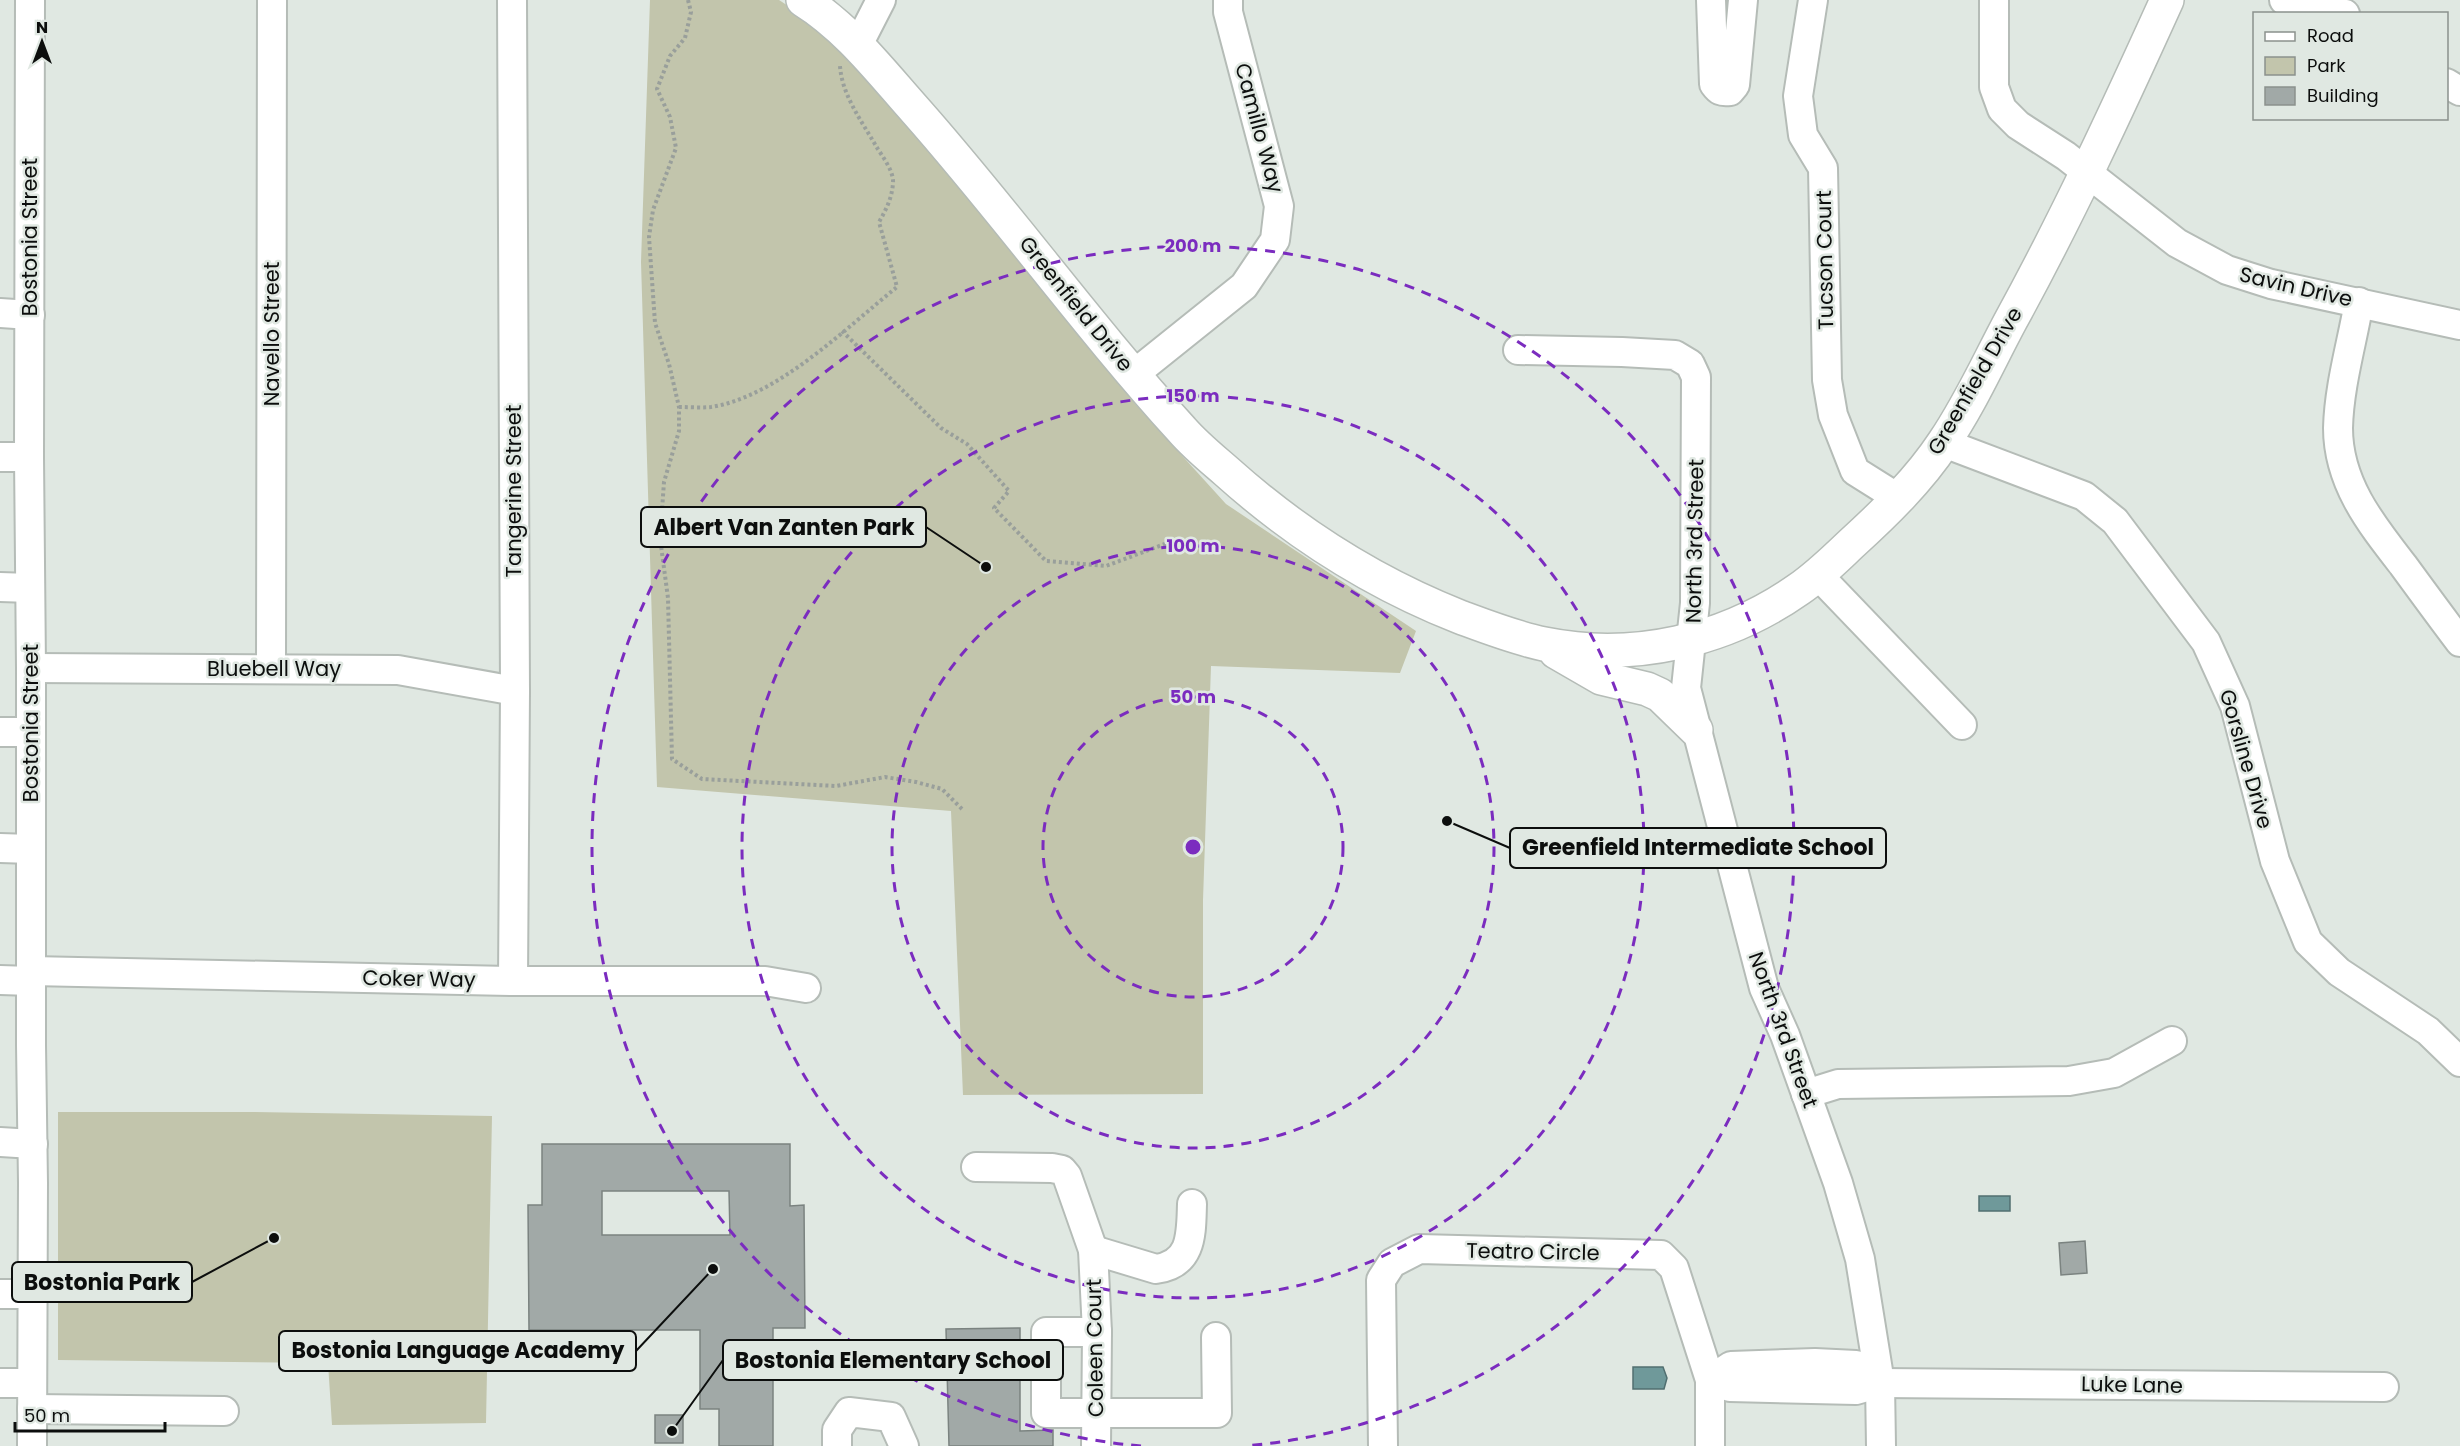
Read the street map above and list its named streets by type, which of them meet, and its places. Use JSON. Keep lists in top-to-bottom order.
{
  "streets": {
    "main road": ["Greenfield Drive"],
    "street": [
      "Camillo Way",
      "Bostonia Street",
      "Tucson Court",
      "Savin Drive",
      "Navello Street",
      "Tangerine Street",
      "North 3rd Street",
      "Bluebell Way",
      "Gorsline Drive",
      "Coker Way",
      "Teatro Circle",
      "Coleen Court",
      "Luke Lane"
    ]
  },
  "crossings": [
    ["Camillo Way", "Greenfield Drive"],
    ["Bostonia Street", "Bluebell Way"],
    ["Bostonia Street", "Coker Way"],
    ["Tucson Court", "Greenfield Drive"],
    ["Savin Drive", "Greenfield Drive"],
    ["Greenfield Drive", "North 3rd Street"],
    ["Greenfield Drive", "Gorsline Drive"],
    ["Navello Street", "Bluebell Way"],
    ["Tangerine Street", "Bluebell Way"],
    ["Tangerine Street", "Coker Way"],
    ["North 3rd Street", "Luke Lane"],
    ["Teatro Circle", "Luke Lane"]
  ],
  "places": [
    "Albert Van Zanten Park",
    "Greenfield Intermediate School",
    "Bostonia Park",
    "Bostonia Language Academy",
    "Bostonia Elementary School"
  ],
  "legend": ["Road", "Park", "Building"],
  "scale_bar": "50 m",
  "north": "top",
  "rings": [
    "200 m",
    "150 m",
    "100 m",
    "50 m"
  ]
}
